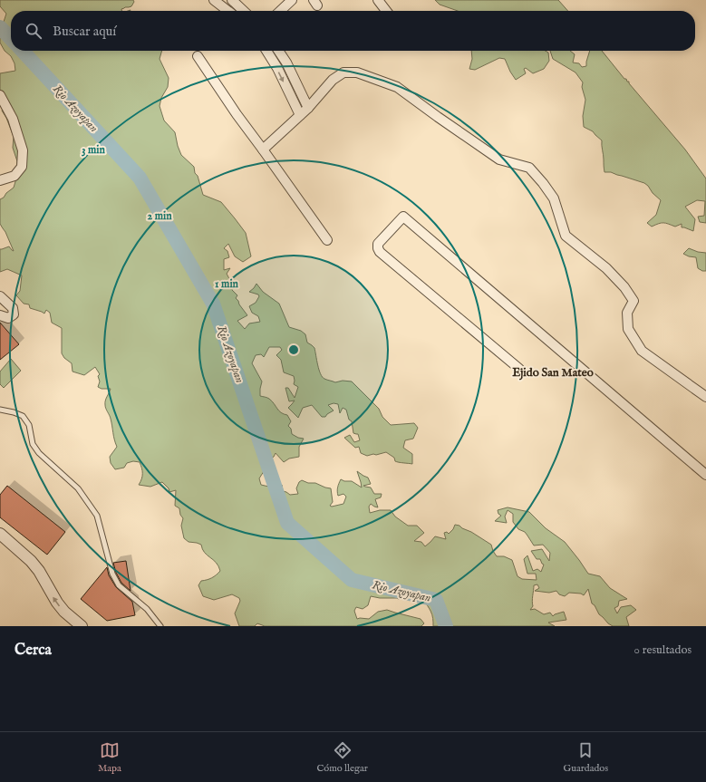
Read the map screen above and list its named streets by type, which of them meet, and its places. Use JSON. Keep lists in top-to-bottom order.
{
  "districts": ["Ejido San Mateo"],
  "water": ["Rio Azoyapan"],
  "page": {
    "search": "Buscar aquí",
    "heading": ["Cerca", "0 resultados"],
    "nav": ["Mapa", "Cómo llegar", "Guardados"]
  },
  "rings": ["3 min", "2 min", "1 min"]
}
